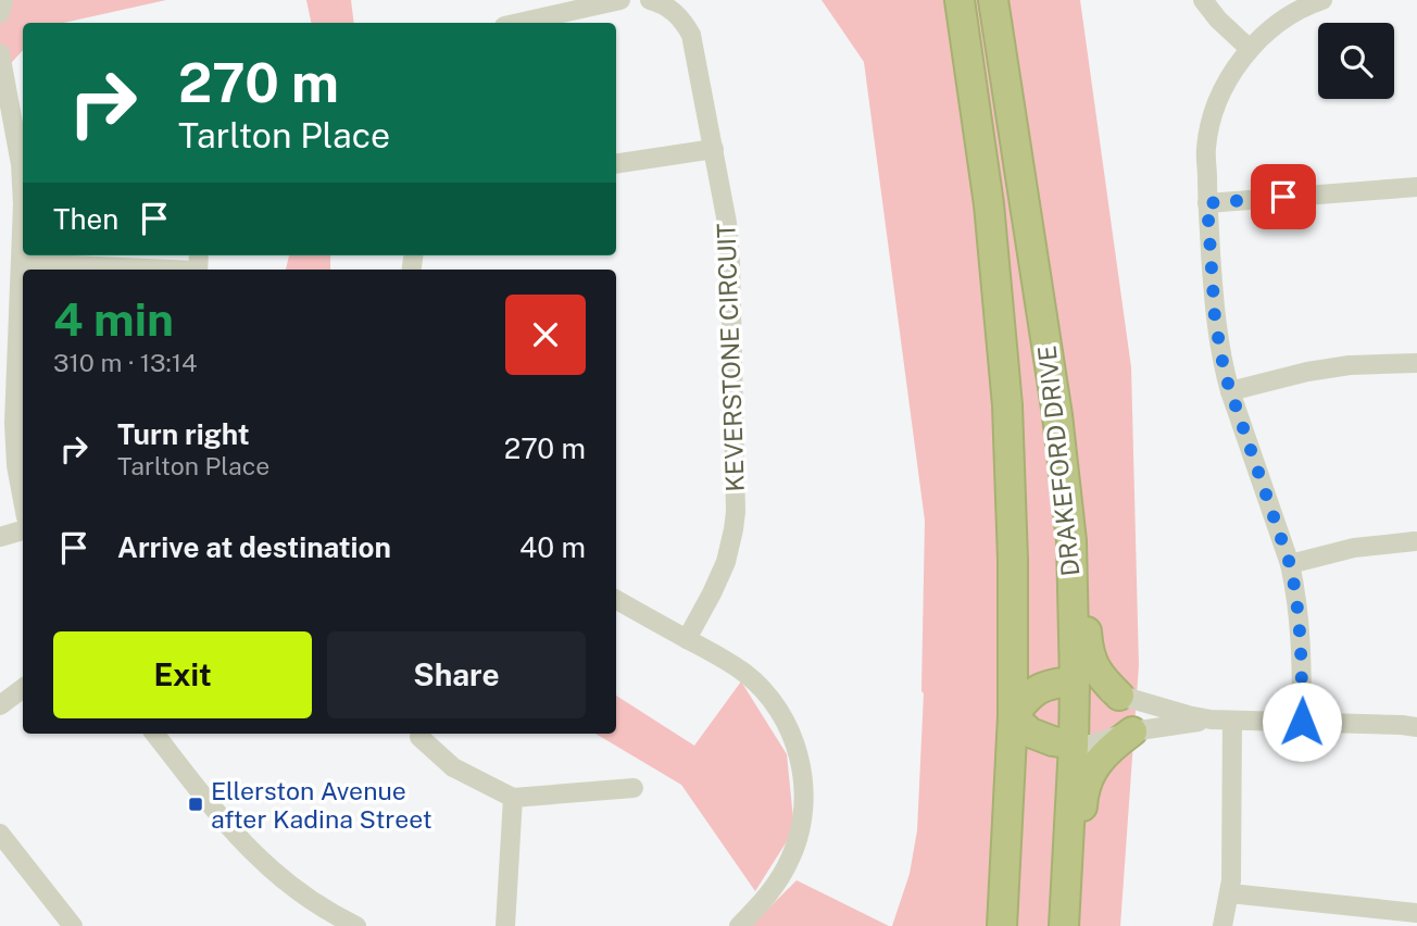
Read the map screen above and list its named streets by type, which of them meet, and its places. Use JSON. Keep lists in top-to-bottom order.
{
  "streets": {
    "highway": ["DRAKEFORD DRIVE"],
    "street": ["KEVERSTONE CIRCUIT"]
  },
  "places": {
    "transit": ["Ellerston Avenue after Kadina Street"]
  },
  "page": {
    "turn": ["270 m", "Tarlton Place"],
    "then": "Then",
    "heading": ["4 min", "310 m · 13:14"],
    "list": [
      {
        "name": "Turn right",
        "note": "Tarlton Place",
        "value": "270 m"
      },
      {
        "name": "Arrive at destination",
        "value": "40 m"
      }
    ],
    "buttons": ["Exit", "Share"]
  }
}
